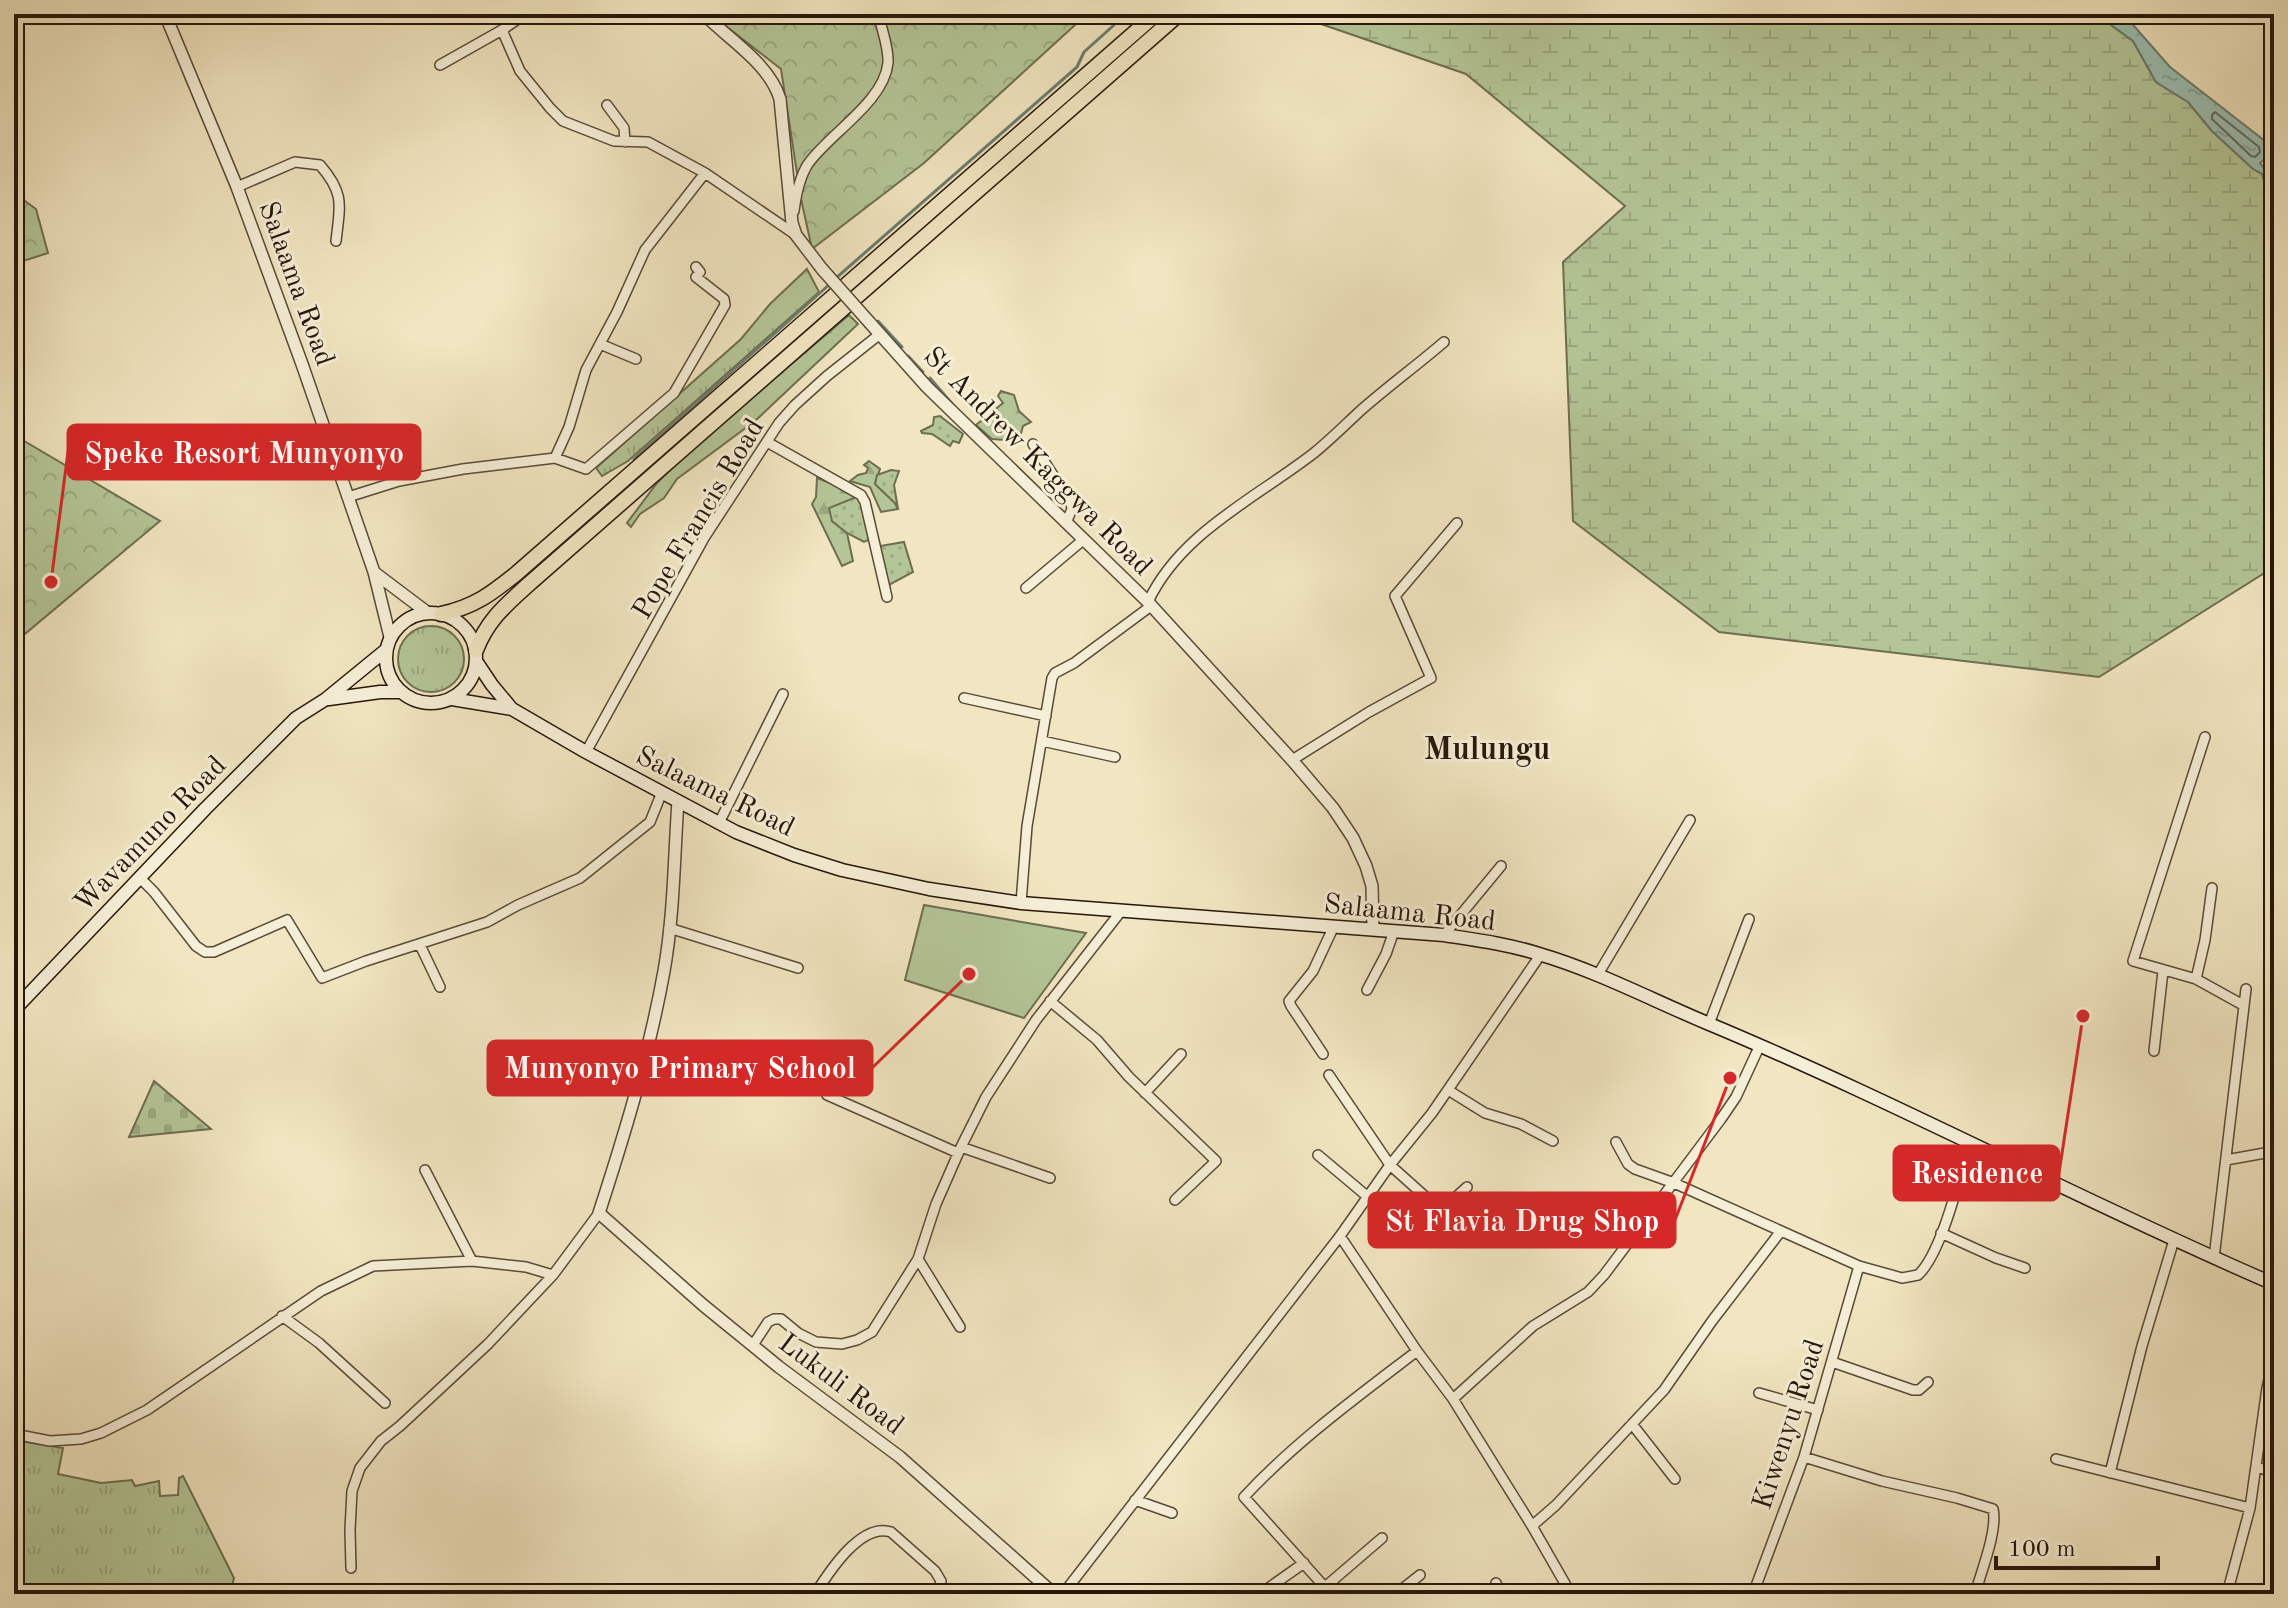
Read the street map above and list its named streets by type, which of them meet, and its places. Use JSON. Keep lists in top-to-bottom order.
{
  "streets": {
    "main road": ["Salaama Road", "Wavamuno Road"],
    "street": [
      "St Andrew Kaggwa Road",
      "Pope Francis Road",
      "Lukuli Road",
      "Kiwenyu Road"
    ]
  },
  "crossings": [
    ["Salaama Road", "St Andrew Kaggwa Road"],
    ["Salaama Road", "Pope Francis Road"],
    ["Salaama Road", "Wavamuno Road"],
    ["St Andrew Kaggwa Road", "Pope Francis Road"]
  ],
  "districts": ["Mulungu"],
  "places": [
    "Speke Resort Munyonyo",
    "Munyonyo Primary School",
    "Residence",
    "St Flavia Drug Shop"
  ],
  "scale_bar": "100 m"
}
